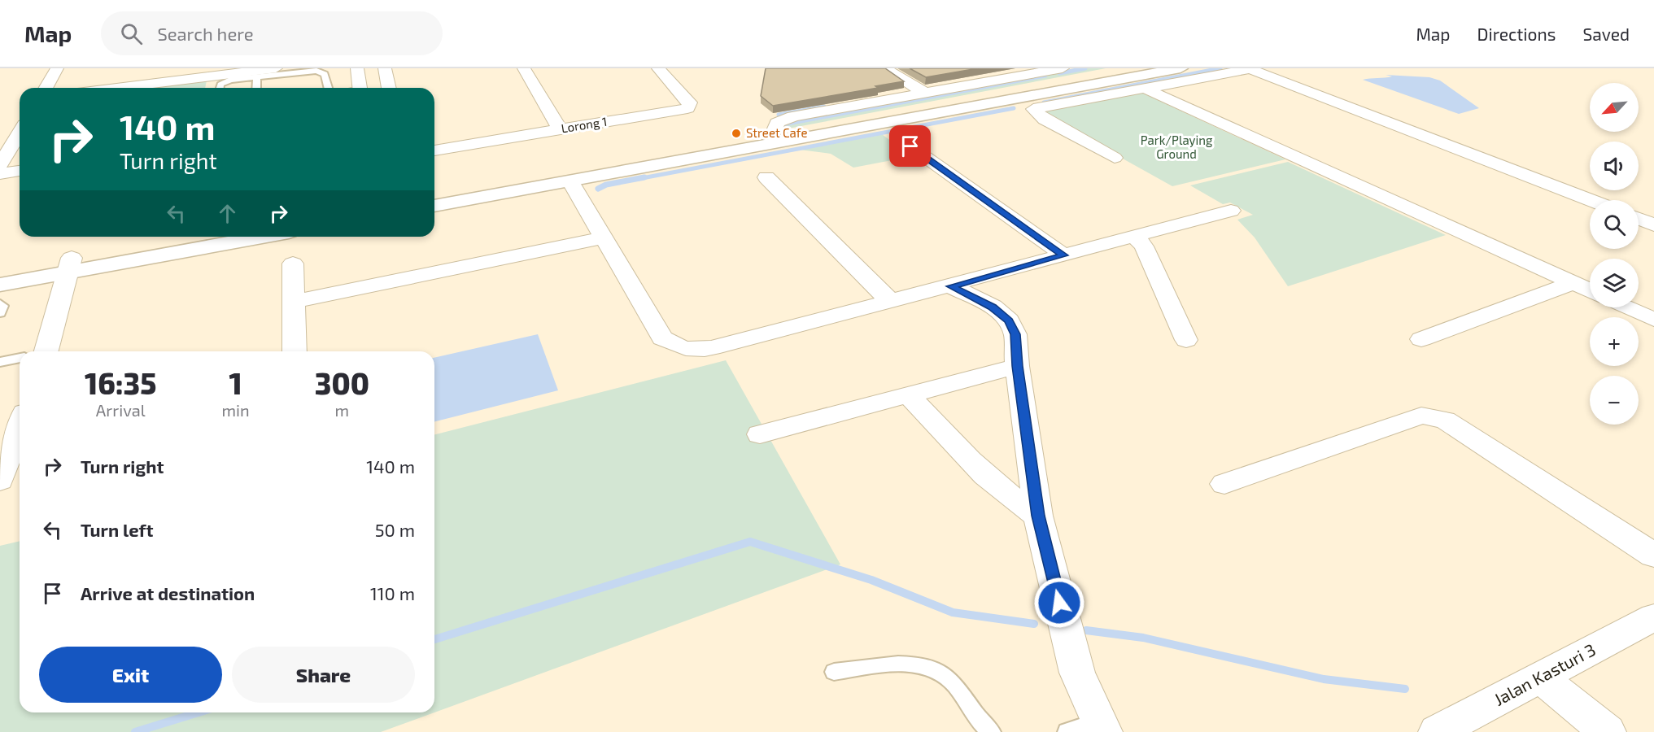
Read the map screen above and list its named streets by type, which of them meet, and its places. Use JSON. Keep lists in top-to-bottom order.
{
  "streets": {
    "street": ["Lorong 1", "Jalan Kasturi 3"]
  },
  "parks": ["Park/Playing Ground"],
  "places": ["Street Cafe"],
  "north": "bottom left",
  "page": {
    "header": "Map",
    "search": "Search here",
    "nav": ["Map", "Directions", "Saved"],
    "map_buttons": ["+", "−"],
    "turn": ["140 m", "Turn right"],
    "eta": [
      "16:35",
      "Arrival",
      "1",
      "min",
      "300",
      "m"
    ],
    "list": [
      {
        "name": "Turn right",
        "value": "140 m"
      },
      {
        "name": "Turn left",
        "value": "50 m"
      },
      {
        "name": "Arrive at destination",
        "value": "110 m"
      }
    ],
    "buttons": ["Exit", "Share"]
  }
}
